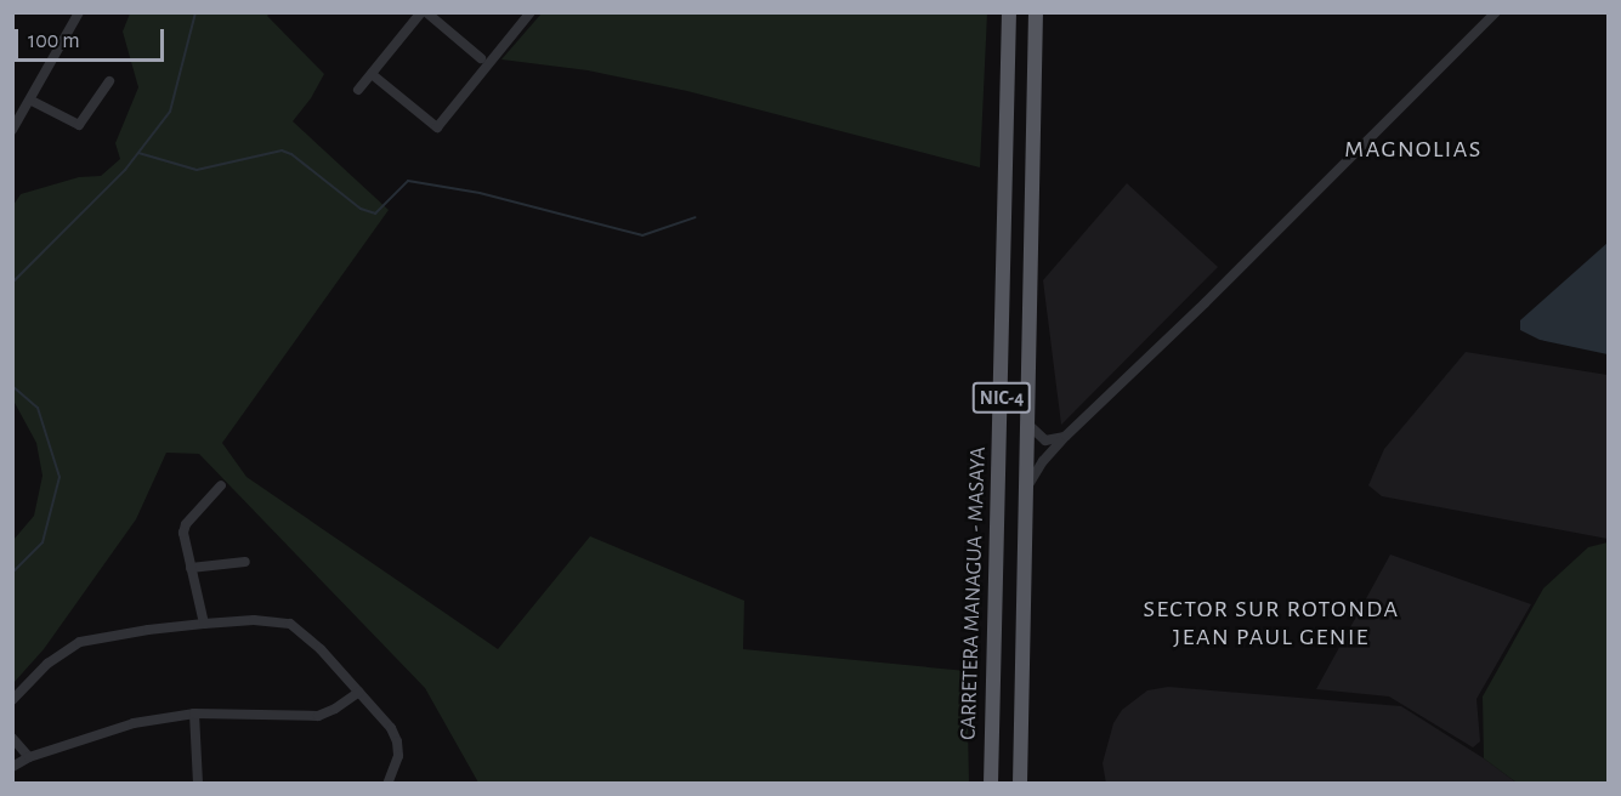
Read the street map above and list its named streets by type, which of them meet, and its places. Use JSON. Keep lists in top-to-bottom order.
{
  "streets": {
    "highway": ["NIC-4", "CARRETERA MANAGUA - MASAYA"]
  },
  "districts": ["MAGNOLIAS", "SECTOR SUR ROTONDA JEAN PAUL GENIE"],
  "scale_bar": "100 m"
}
